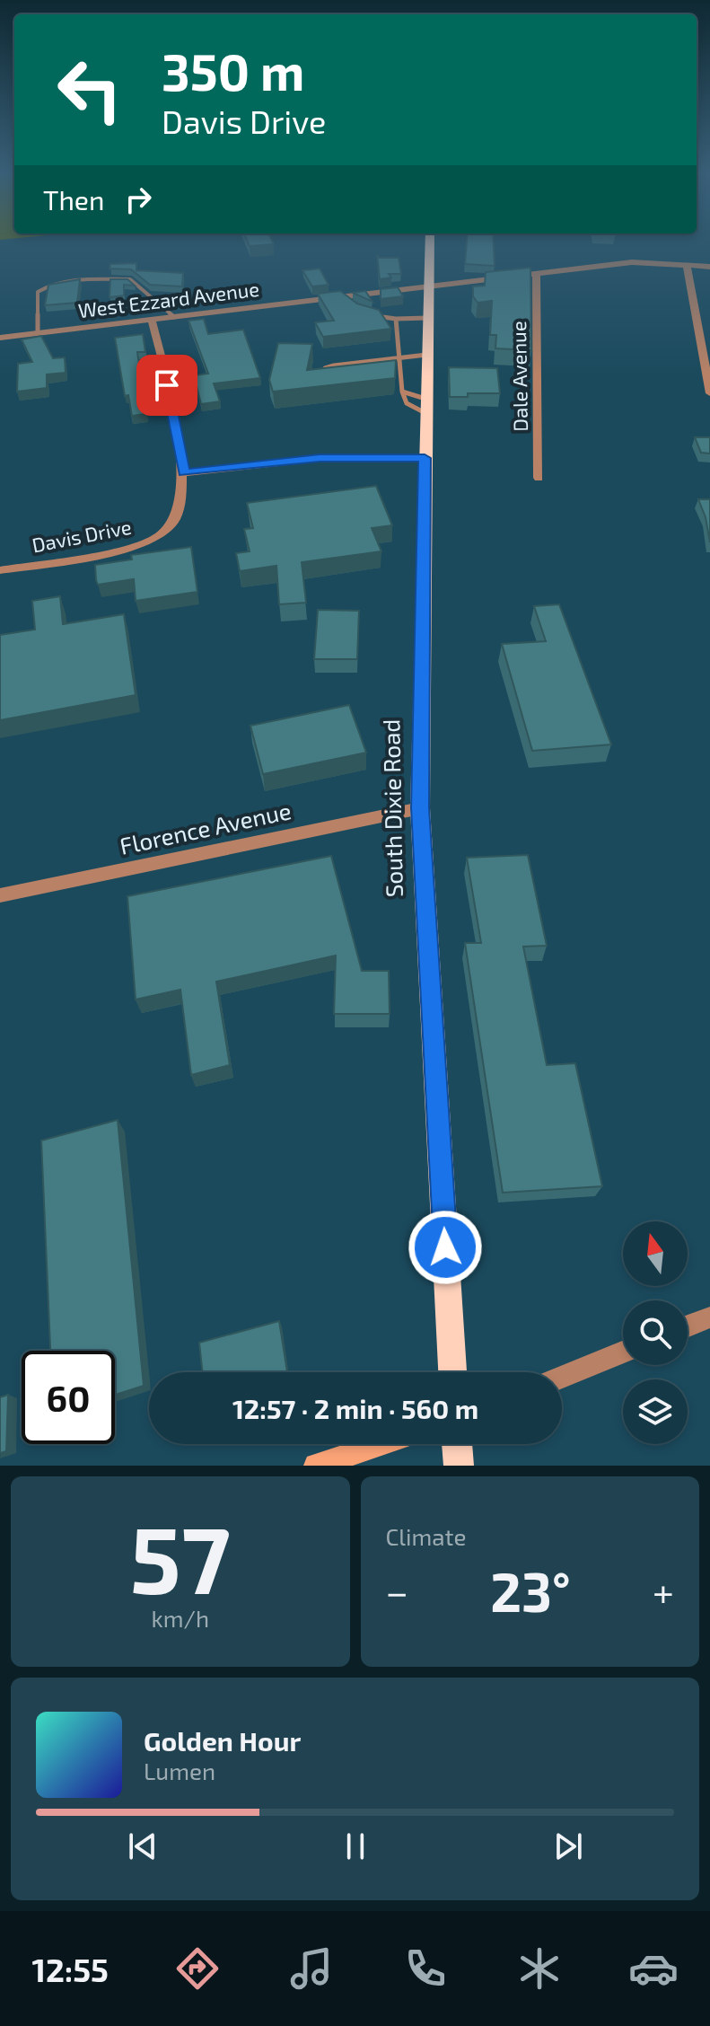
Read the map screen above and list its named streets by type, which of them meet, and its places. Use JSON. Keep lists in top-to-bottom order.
{
  "streets": {
    "main road": ["South Dixie Road"],
    "street": [
      "West Ezzard Avenue",
      "Dale Avenue",
      "Davis Drive",
      "Florence Avenue"
    ]
  },
  "crossings": [
    ["West Ezzard Avenue", "Dale Avenue"],
    ["West Ezzard Avenue", "South Dixie Road"],
    ["South Dixie Road", "Florence Avenue"]
  ],
  "north": "top",
  "page": {
    "turn": ["350 m", "Davis Drive"],
    "then": "Then",
    "limit": "60",
    "trip": "12:57 · 2 min · 560 m",
    "tile": [
      ["57", "km/h"],
      "Climate"
    ],
    "heat": ["−", "23°", "+"],
    "song": ["Golden Hour", "Lumen"],
    "tabs": "12:55"
  }
}
